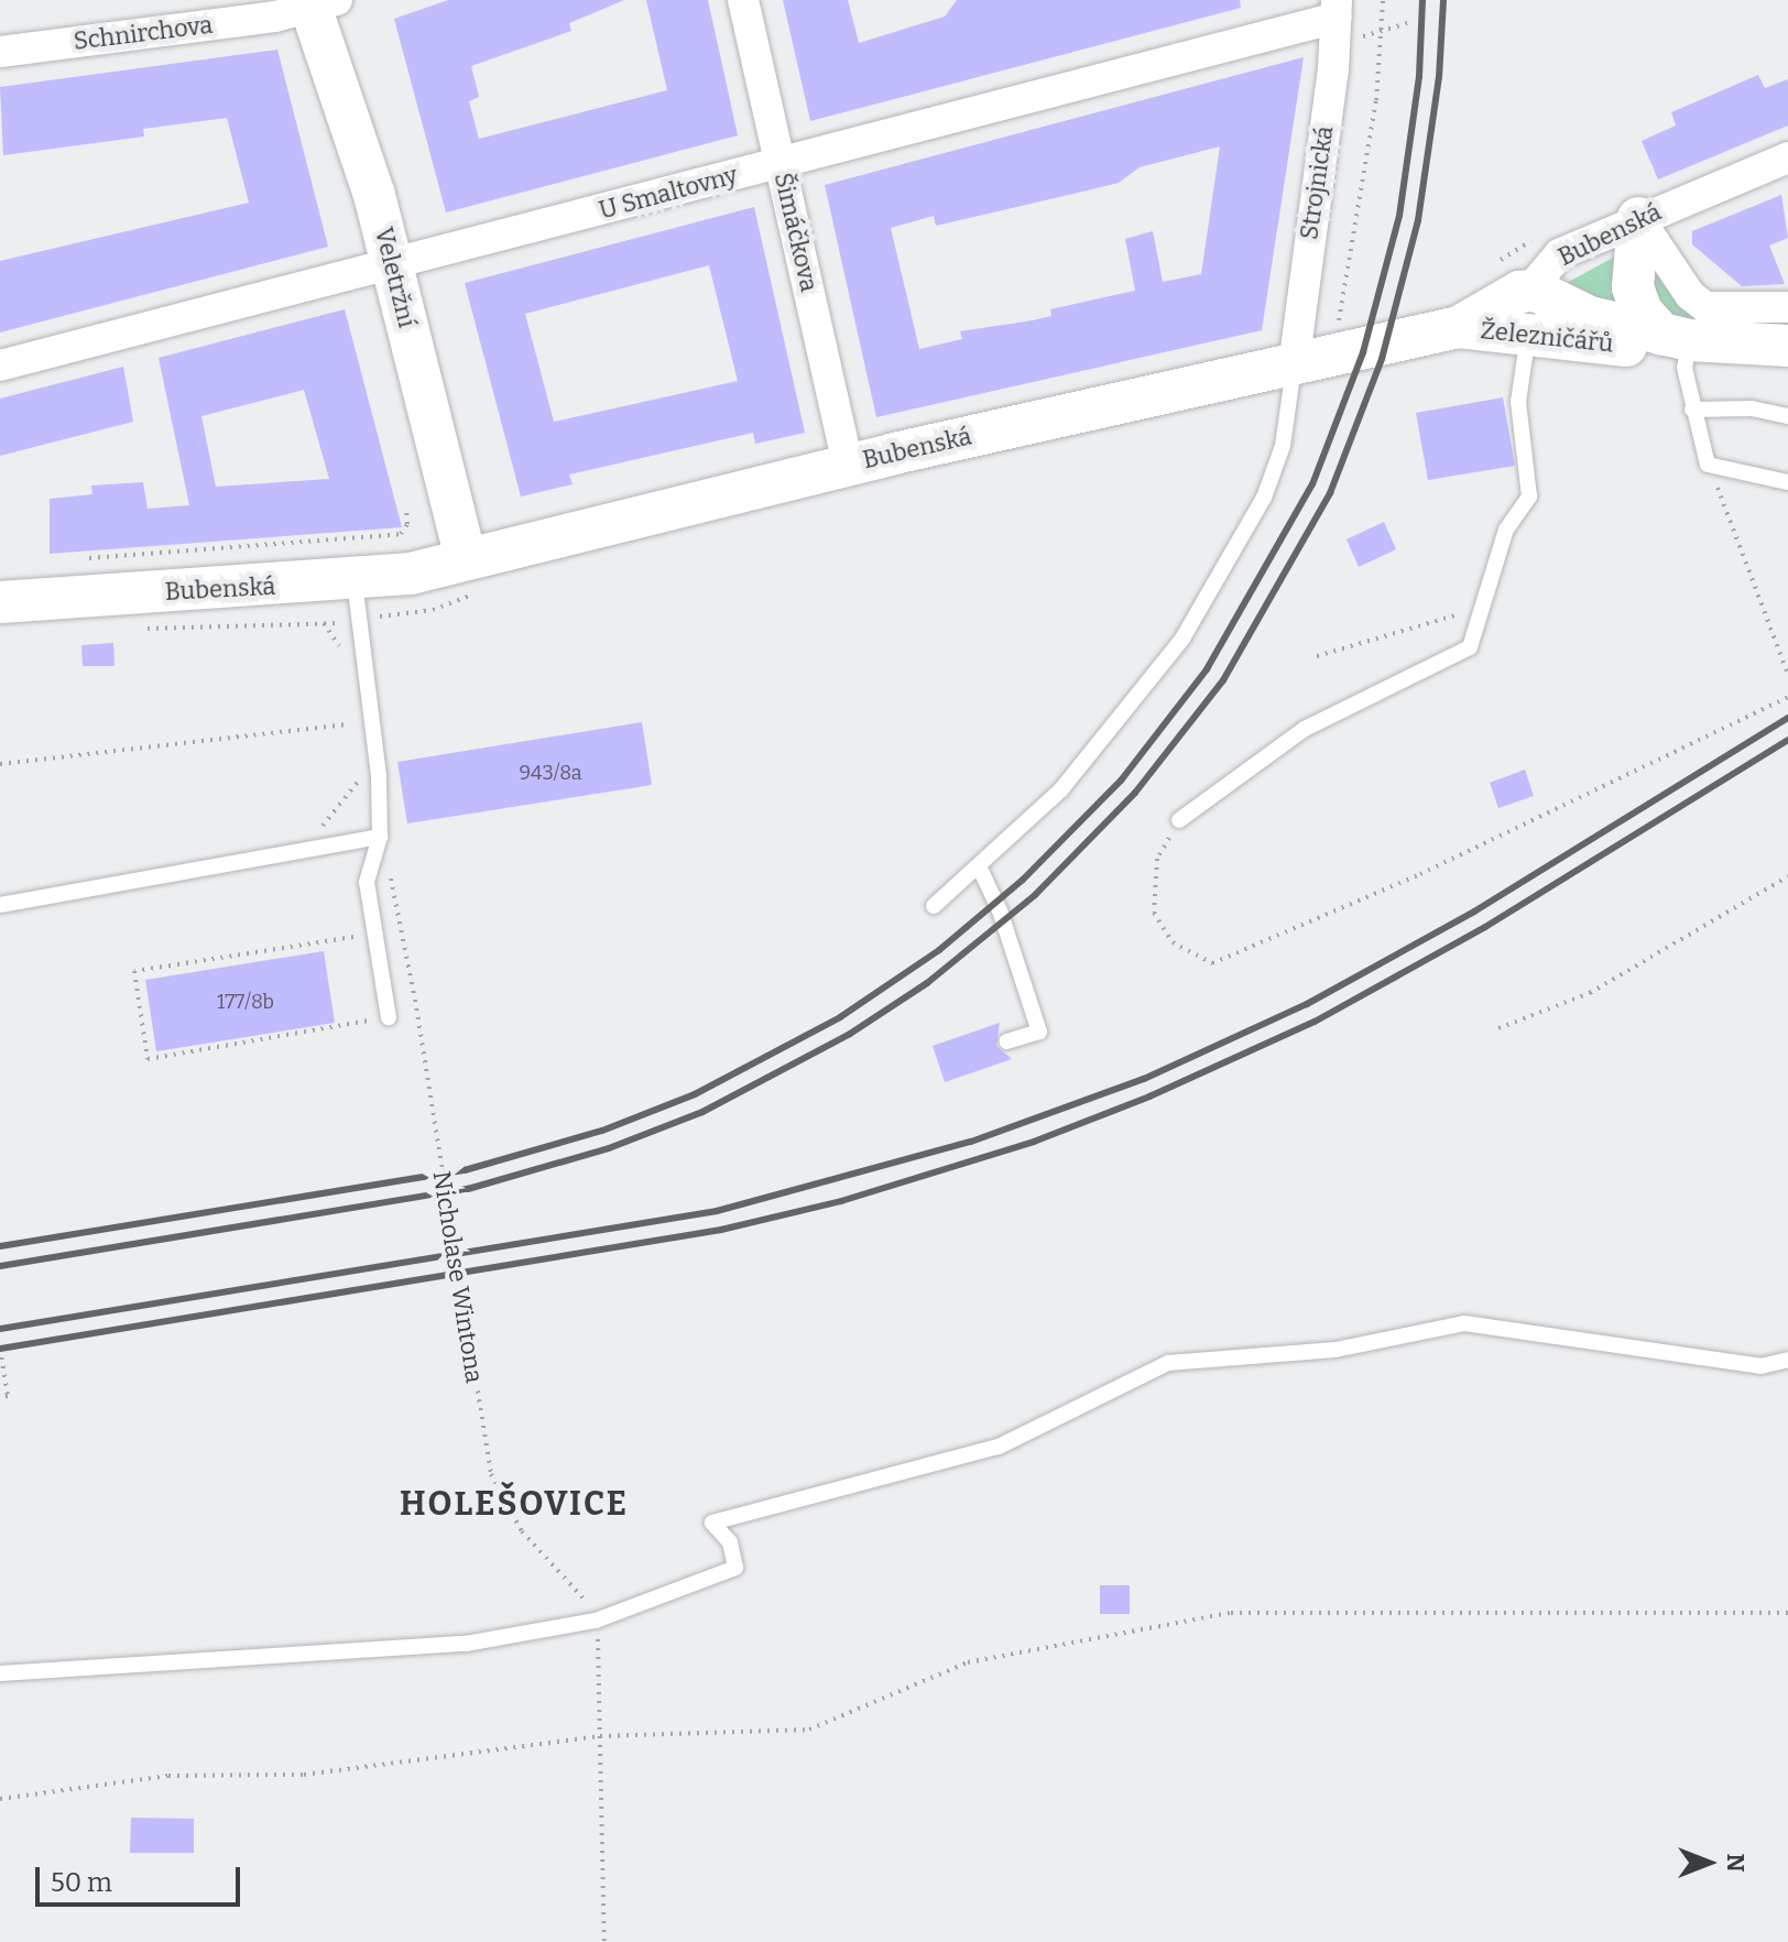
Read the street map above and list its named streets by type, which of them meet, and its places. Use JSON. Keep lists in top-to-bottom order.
{
  "streets": {
    "main road": ["Bubenská", "Veletržní", "Železničářů"],
    "street": [
      "Schnirchova",
      "Strojnická",
      "U Smaltovny",
      "Šimáčkova"
    ],
    "path": ["Nicholase Wintona"]
  },
  "crossings": [
    ["Schnirchova", "Veletržní"],
    ["Strojnická", "U Smaltovny"],
    ["Strojnická", "Bubenská"],
    ["U Smaltovny", "Šimáčkova"],
    ["U Smaltovny", "Veletržní"],
    ["Šimáčkova", "Bubenská"],
    ["Bubenská", "Veletržní"],
    ["Bubenská", "Železničářů"]
  ],
  "districts": ["HOLEŠOVICE"],
  "house_numbers": ["943/8a", "177/8b"],
  "scale_bar": "50 m",
  "north": "right"
}
